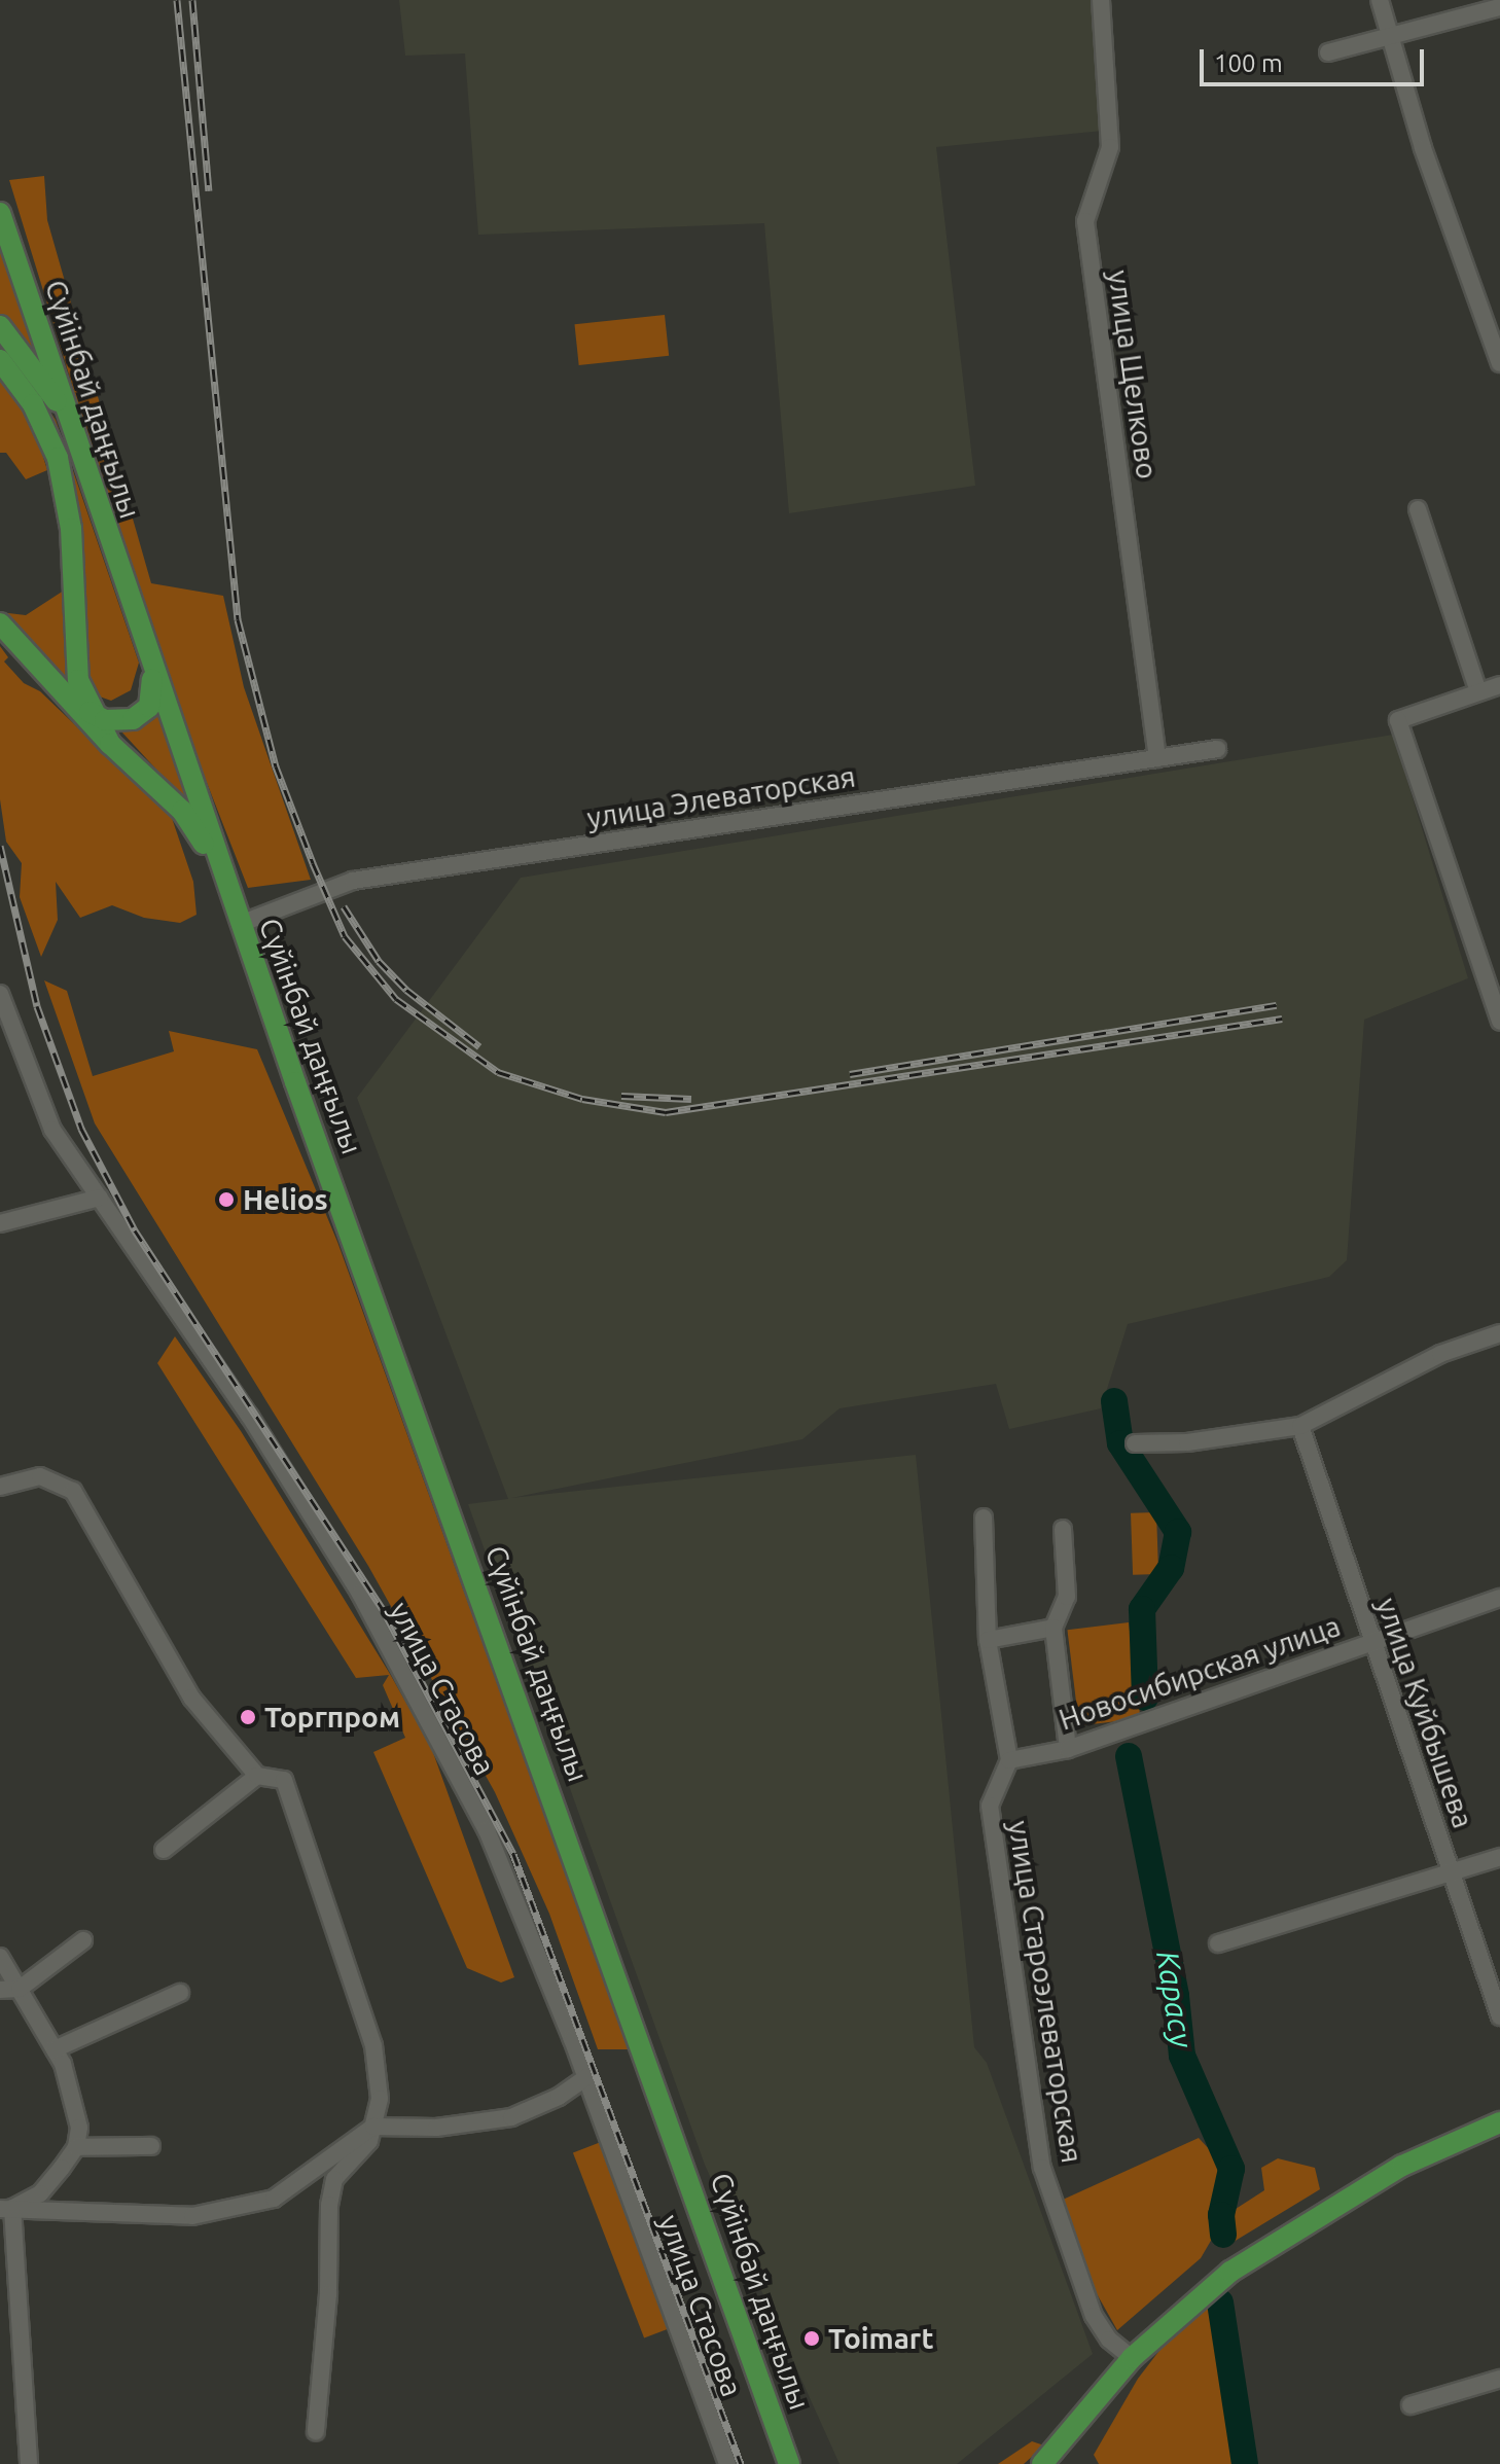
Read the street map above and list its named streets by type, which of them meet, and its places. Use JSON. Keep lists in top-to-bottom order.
{
  "streets": {
    "main road": ["Сүйінбай даңғылы"],
    "street": [
      "улица Щелково",
      "улица Элеваторская",
      "Новосибирская улица",
      "улица Стасова",
      "улица Куйбышева",
      "улица Староэлеваторская"
    ]
  },
  "crossings": [
    ["улица Щелково", "улица Элеваторская"],
    ["Сүйінбай даңғылы", "улица Элеваторская"],
    ["Новосибирская улица", "улица Куйбышева"],
    ["Новосибирская улица", "улица Староэлеваторская"]
  ],
  "water": ["Карасу"],
  "places": ["Helios", "Торгпром", "Toimart"],
  "scale_bar": "100 m"
}
